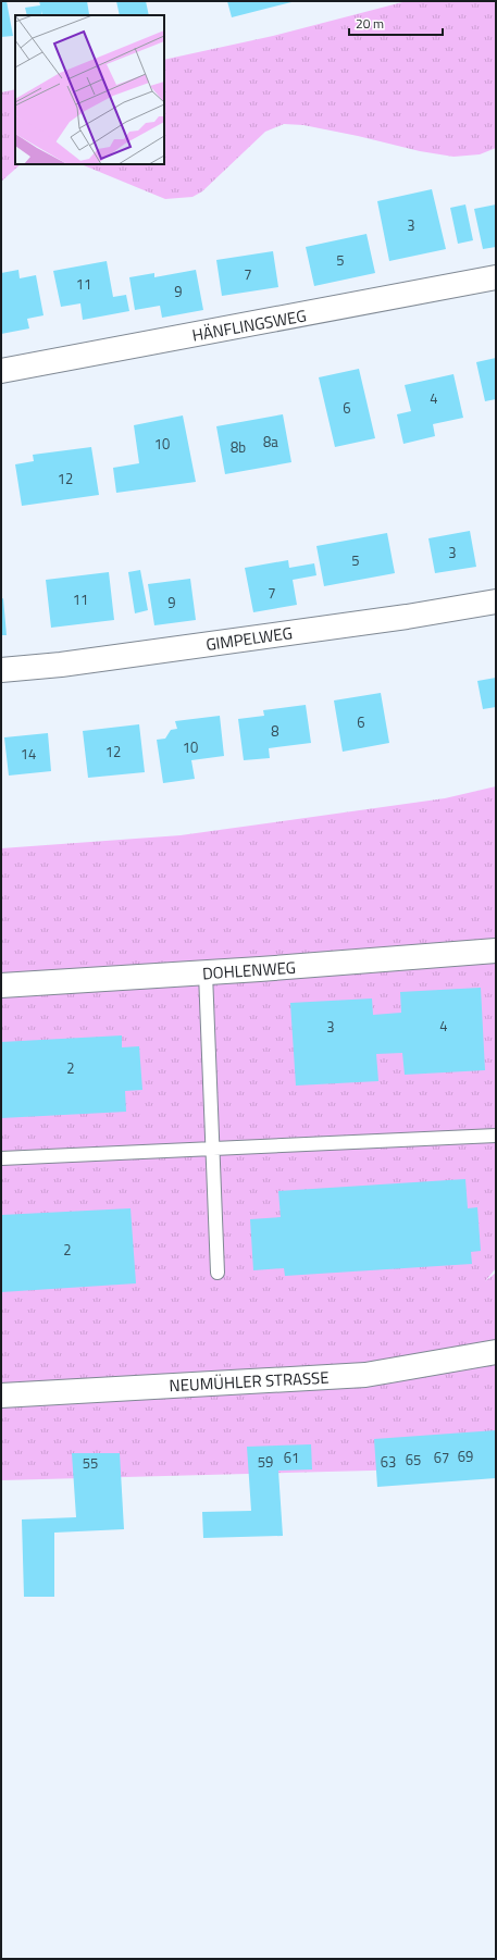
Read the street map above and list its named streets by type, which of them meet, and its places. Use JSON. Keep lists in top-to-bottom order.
{
  "streets": {
    "street": [
      "HÄNFLINGSWEG",
      "GIMPELWEG",
      "DOHLENWEG",
      "NEUMÜHLER STRASSE"
    ]
  },
  "house_numbers": [
    "3",
    "5",
    "7",
    "11",
    "9",
    "4",
    "6",
    "8a",
    "10",
    "8b",
    "12",
    "3",
    "5",
    "7",
    "11",
    "9",
    "6",
    "8",
    "10",
    "12",
    "14",
    "4",
    "3",
    "2",
    "2",
    "69",
    "61",
    "67",
    "65",
    "59",
    "63",
    "55"
  ],
  "scale_bar": "20 m"
}
